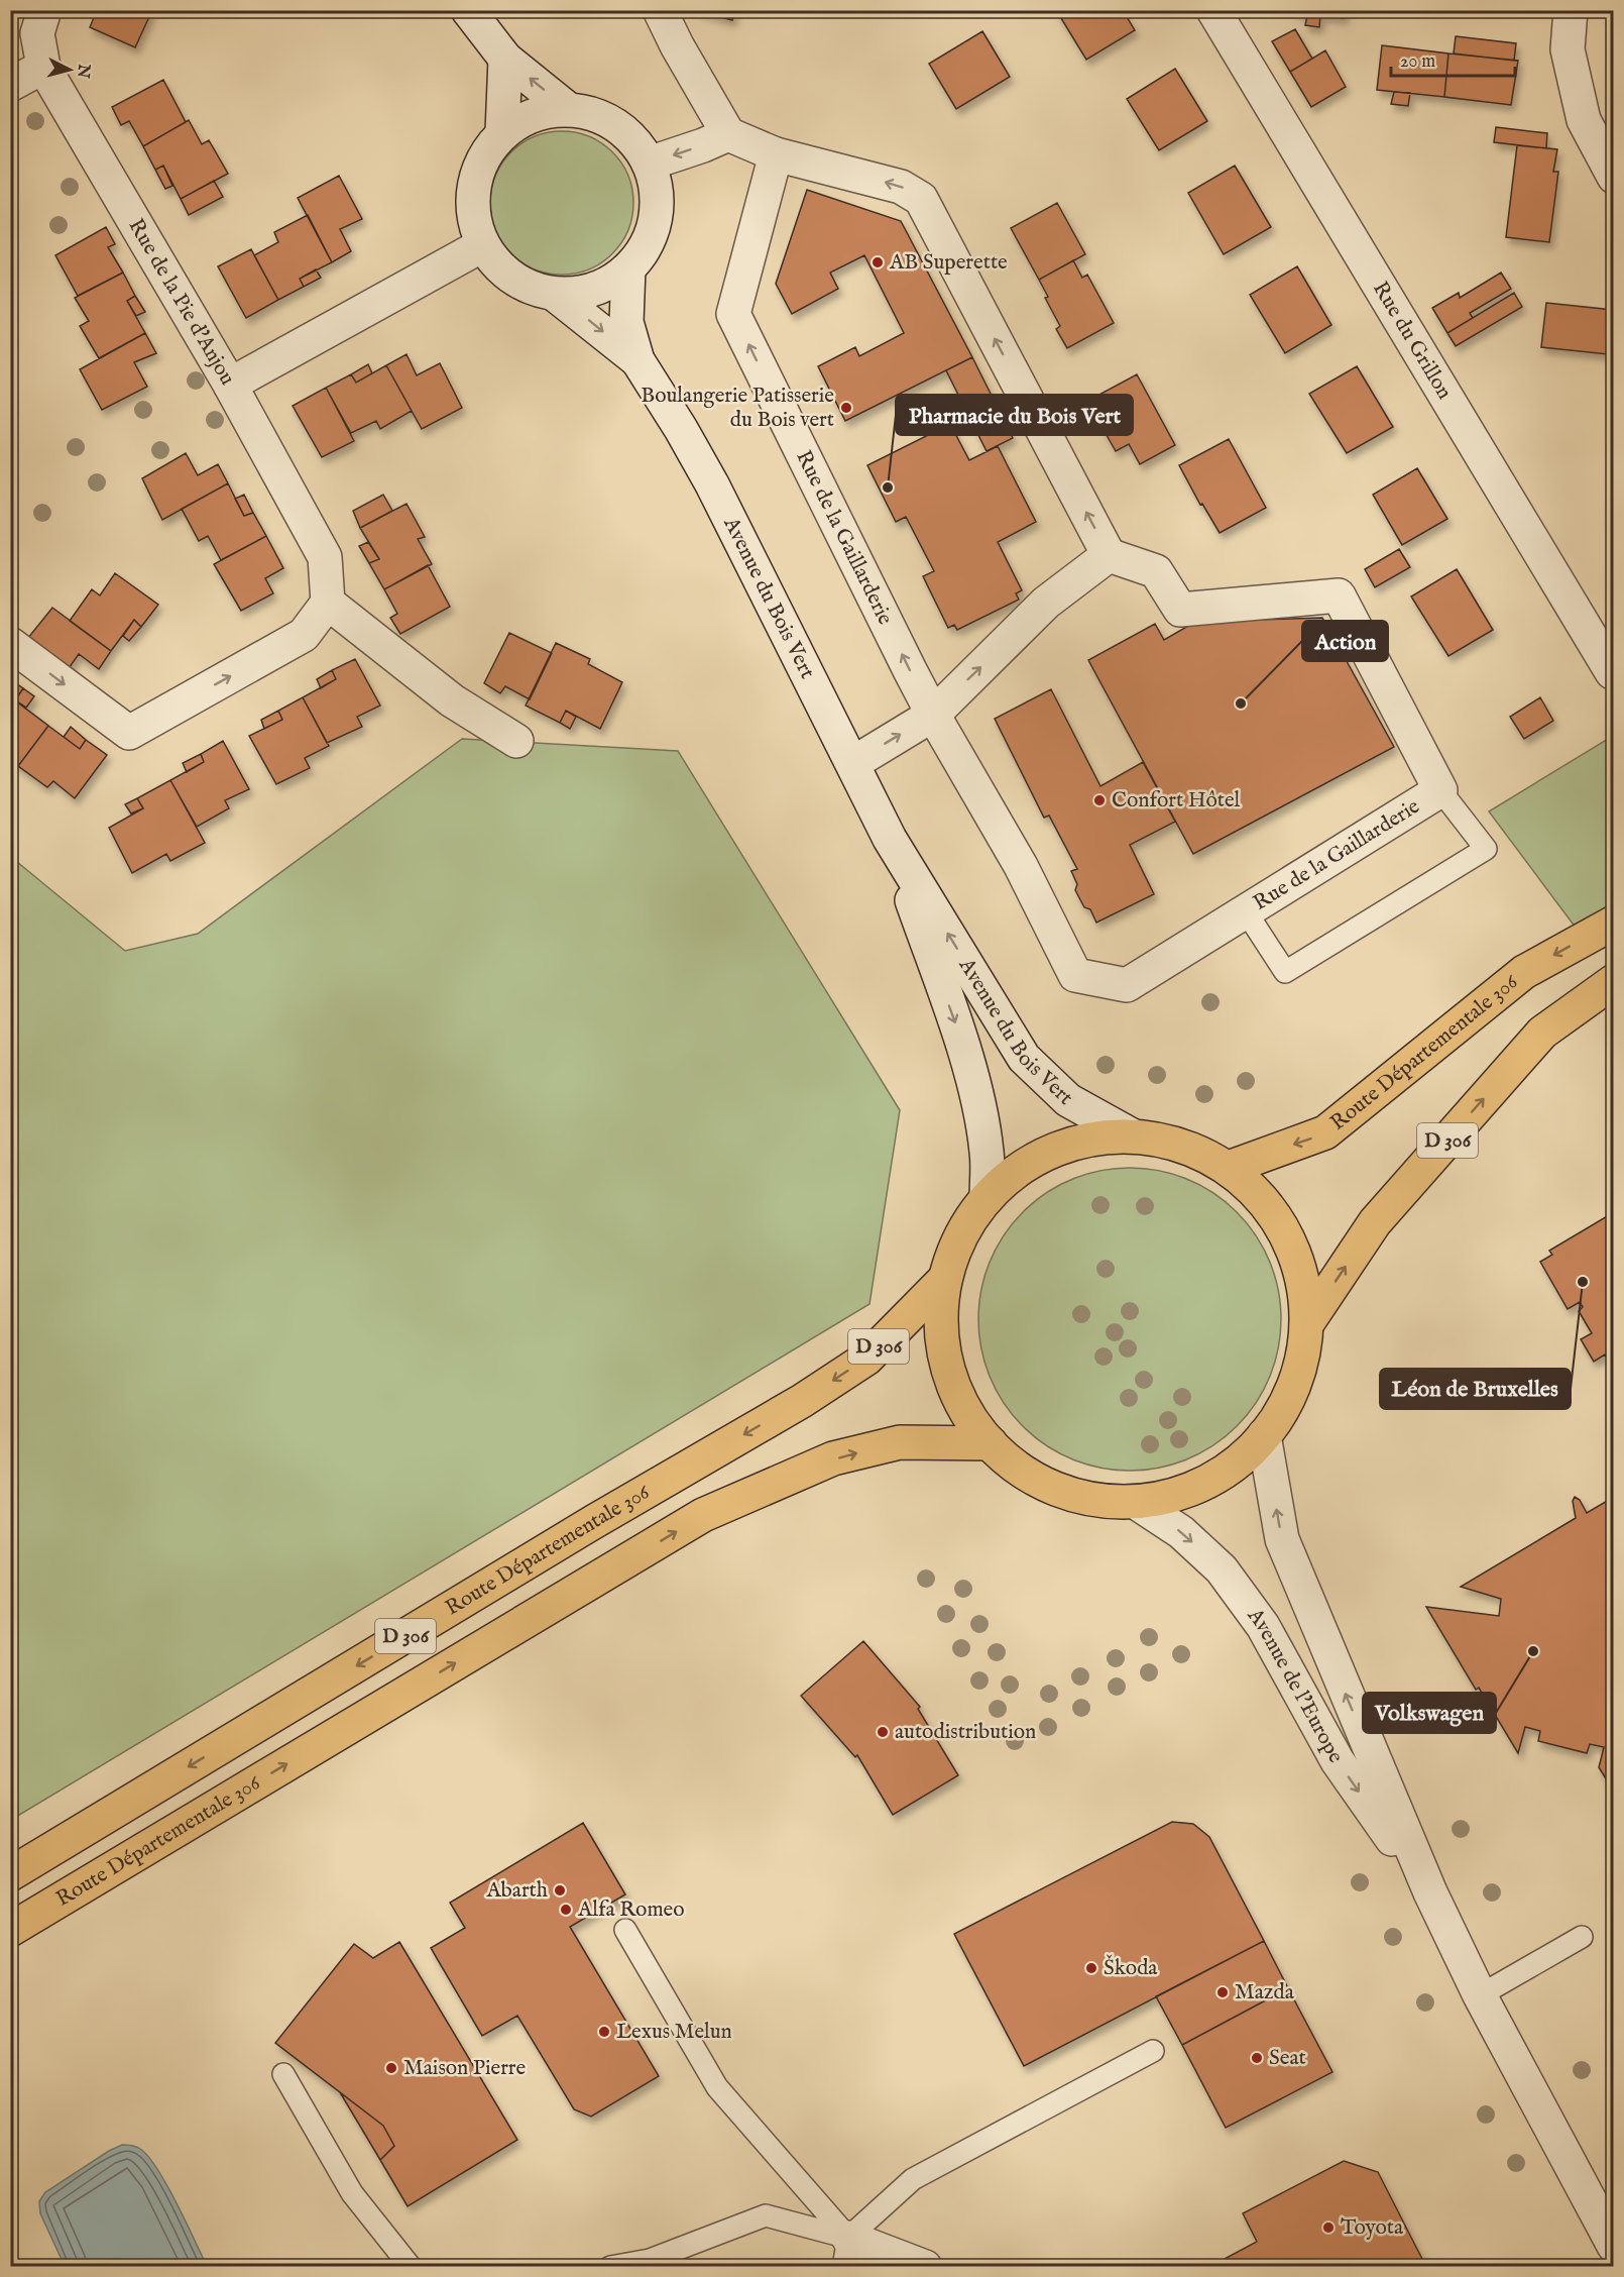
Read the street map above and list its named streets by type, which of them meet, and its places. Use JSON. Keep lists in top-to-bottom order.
{
  "streets": {
    "main road": ["Route Départementale 306", "D 306"],
    "street": [
      "Rue de la Pie d'Anjou",
      "Rue du Grillon",
      "Rue de la Gaillarderie",
      "Avenue du Bois Vert",
      "Avenue de l'Europe"
    ]
  },
  "crossings": [
    ["Rue de la Pie d'Anjou", "Avenue du Bois Vert"]
  ],
  "places": [
    "AB Superette",
    "Boulangerie Patisserie du Bois vert",
    "Pharmacie du Bois Vert",
    "Action",
    "Confort Hôtel",
    "Léon de Bruxelles",
    "Volkswagen",
    "autodistribution",
    "Abarth",
    "Alfa Romeo",
    "Škoda",
    "Mazda",
    "Lexus Melun",
    "Seat",
    "Maison Pierre",
    "Toyota"
  ],
  "scale_bar": "20 m",
  "north": "right"
}
